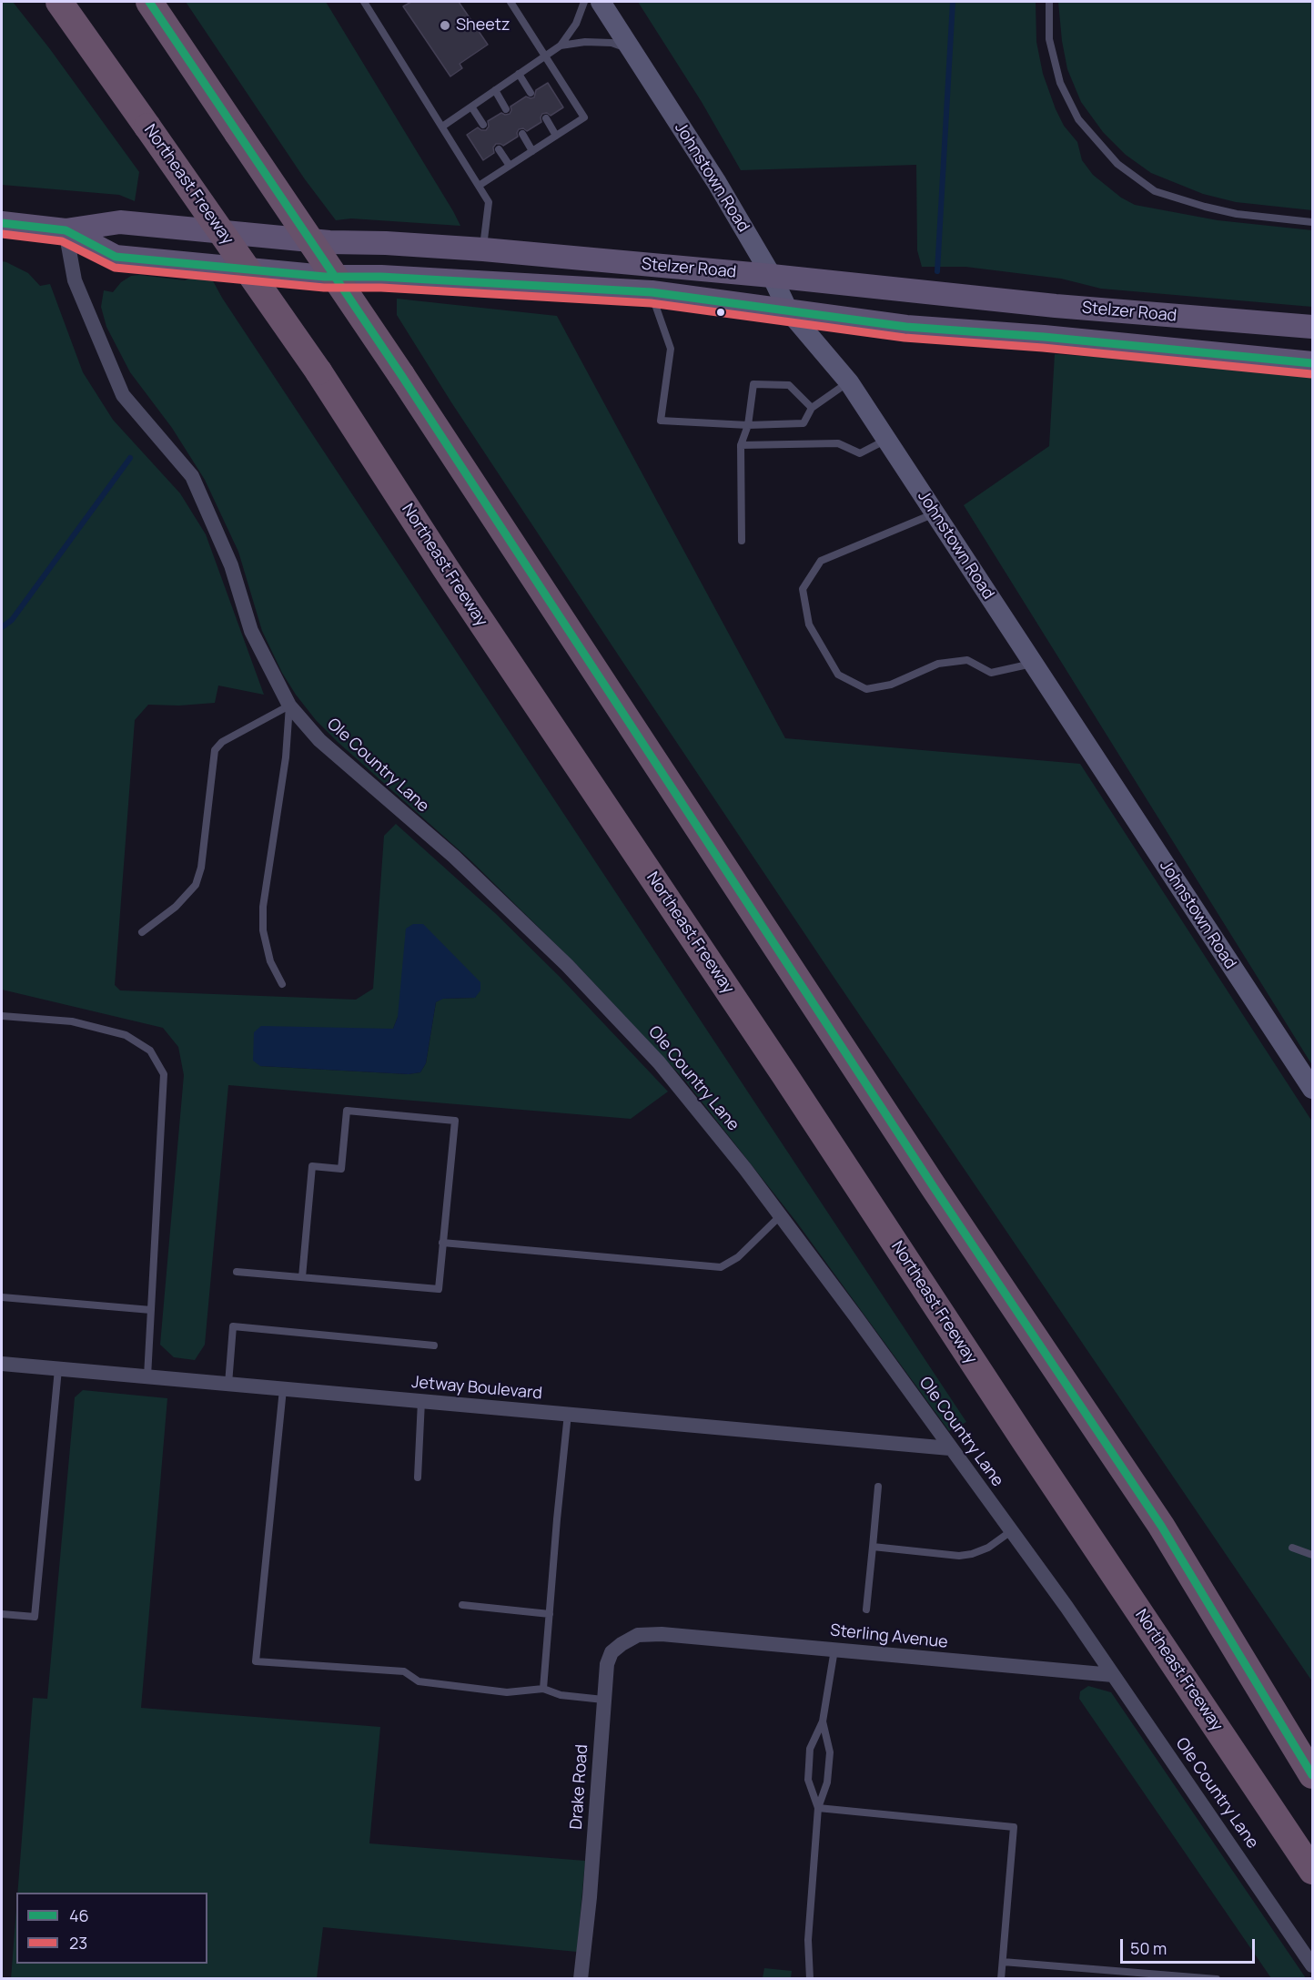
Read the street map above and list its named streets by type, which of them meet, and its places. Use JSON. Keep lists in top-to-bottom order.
{
  "streets": {
    "highway": ["Northeast Freeway"],
    "main road": ["Johnstown Road", "Stelzer Road"],
    "street": [
      "Ole Country Lane",
      "Jetway Boulevard",
      "Sterling Avenue",
      "Drake Road"
    ]
  },
  "crossings": [
    ["Johnstown Road", "Stelzer Road"],
    ["Stelzer Road", "Ole Country Lane"],
    ["Ole Country Lane", "Jetway Boulevard"],
    ["Ole Country Lane", "Sterling Avenue"],
    ["Sterling Avenue", "Drake Road"]
  ],
  "places": ["Sheetz"],
  "lines": ["transit line 46", "transit line 23"],
  "legend": ["46", "23"],
  "scale_bar": "50 m"
}
